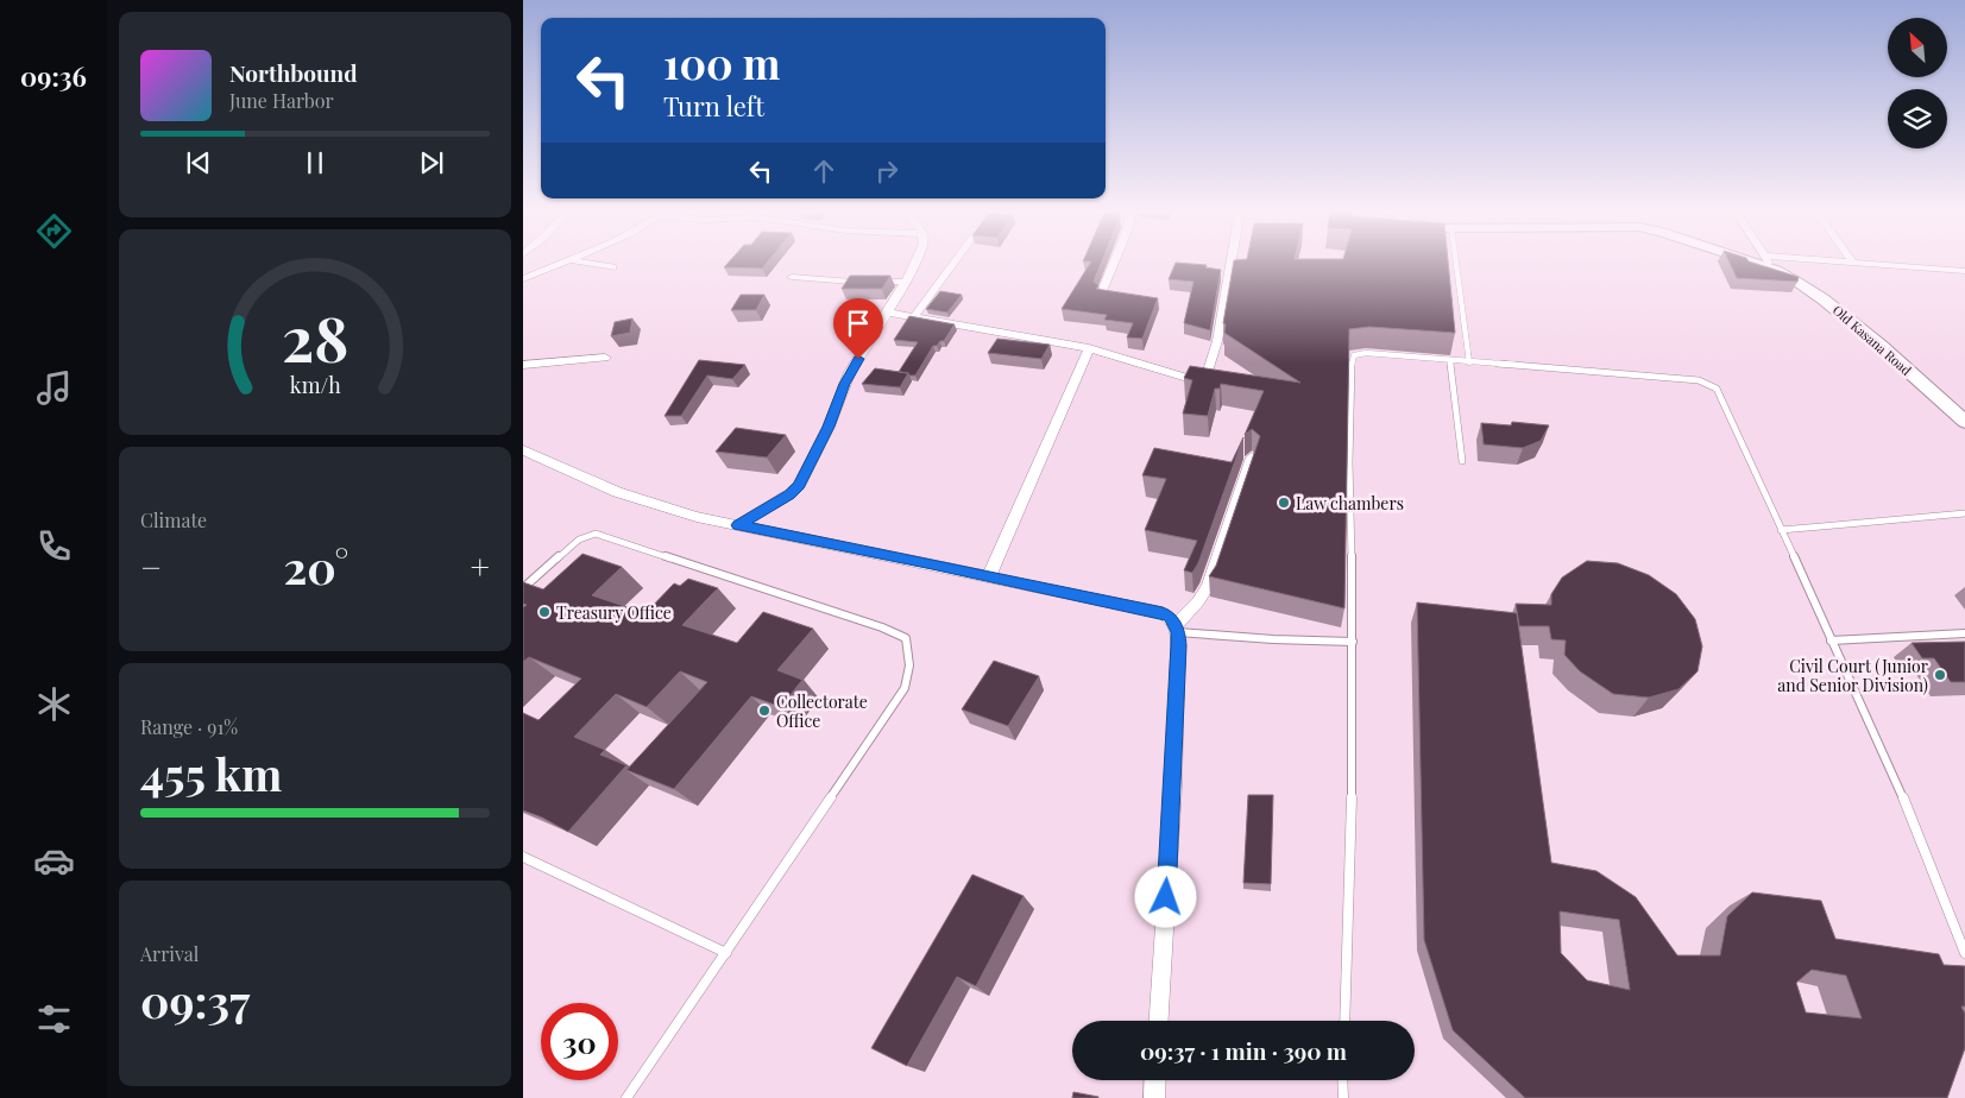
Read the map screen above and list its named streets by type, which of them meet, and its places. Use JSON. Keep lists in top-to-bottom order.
{
  "streets": {
    "street": ["Old Kasana Road"]
  },
  "places": [
    "Law chambers",
    "Treasury Office",
    "Civil Court (Junior and Senior Division)",
    "Collectorate Office"
  ],
  "north": "top left",
  "page": {
    "tabs": "09:36",
    "turn": ["100 m", "Turn left"],
    "song": ["Northbound", "June Harbor"],
    "tile": [
      "Climate",
      ["Range · 91%", "455 km"],
      ["Arrival", "09:37"]
    ],
    "heat": ["−", "20°", "+"],
    "limit": "30",
    "trip": "09:37 · 1 min · 390 m",
    "gauge": ["28", "km/h"]
  }
}
